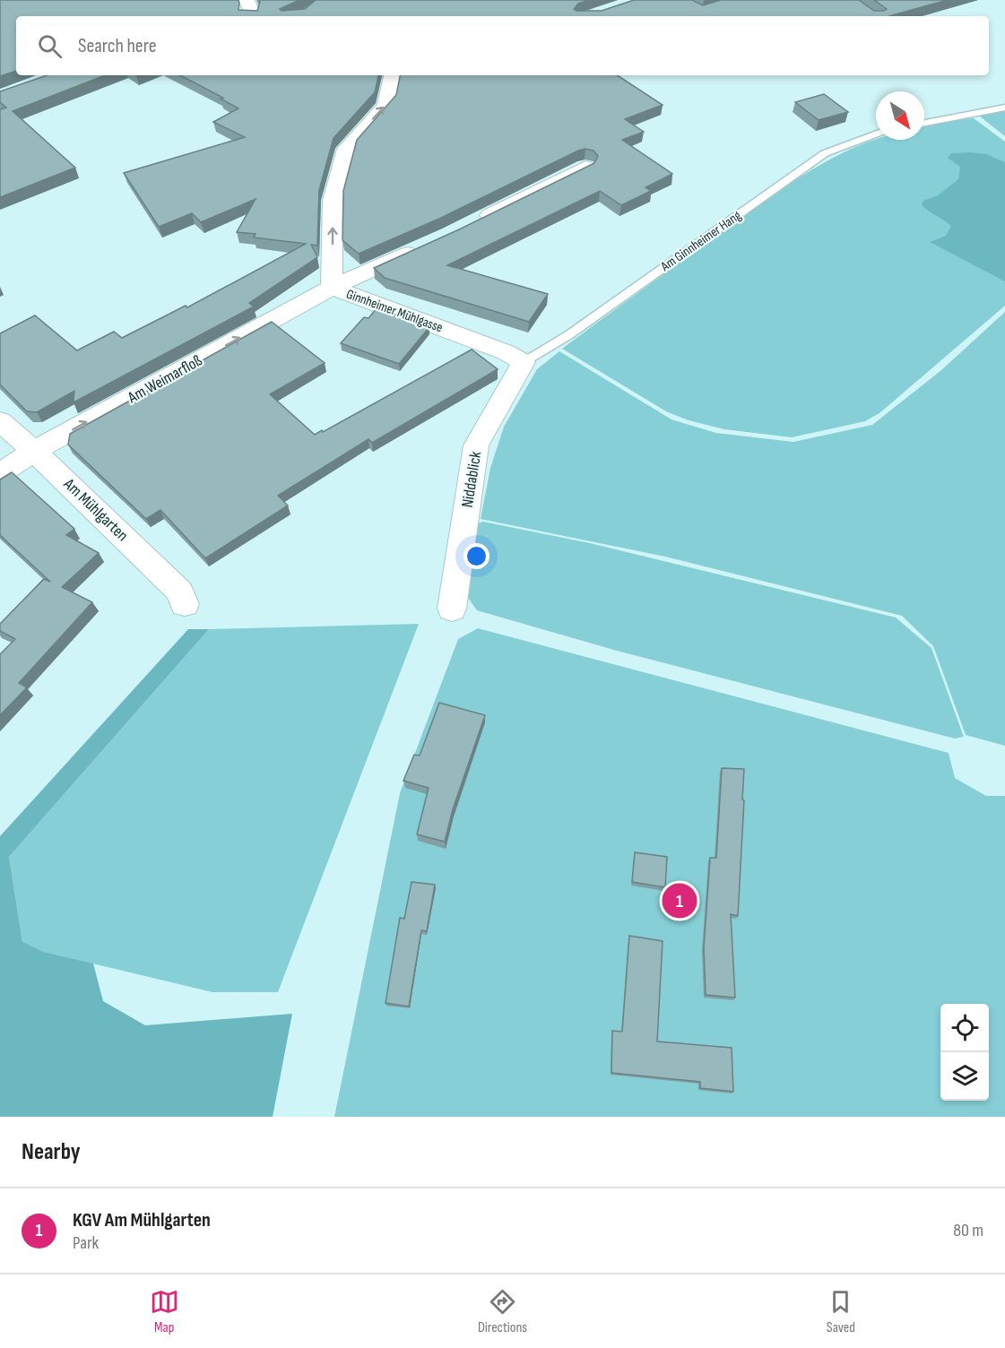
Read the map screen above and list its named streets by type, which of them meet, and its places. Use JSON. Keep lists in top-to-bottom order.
{
  "streets": {
    "street": [
      "Ginnheimer Mühlgasse",
      "Am Weimarfloß",
      "Niddablick",
      "Am Mühlgarten"
    ],
    "lane": ["Am Ginnheimer Hang"]
  },
  "crossings": [
    ["Am Ginnheimer Hang", "Ginnheimer Mühlgasse"],
    ["Am Ginnheimer Hang", "Niddablick"],
    ["Ginnheimer Mühlgasse", "Am Weimarfloß"],
    ["Ginnheimer Mühlgasse", "Niddablick"],
    ["Am Weimarfloß", "Am Mühlgarten"]
  ],
  "one_way": ["Ginnheimer Mühlgasse", "Am Weimarfloß"],
  "north": "bottom right",
  "page": {
    "search": "Search here",
    "pins": "1",
    "heading": "Nearby",
    "list": [
      {
        "mark": "1",
        "name": "KGV Am Mühlgarten",
        "note": "Park",
        "value": "80 m"
      }
    ],
    "nav": ["Map", "Directions", "Saved"]
  }
}
